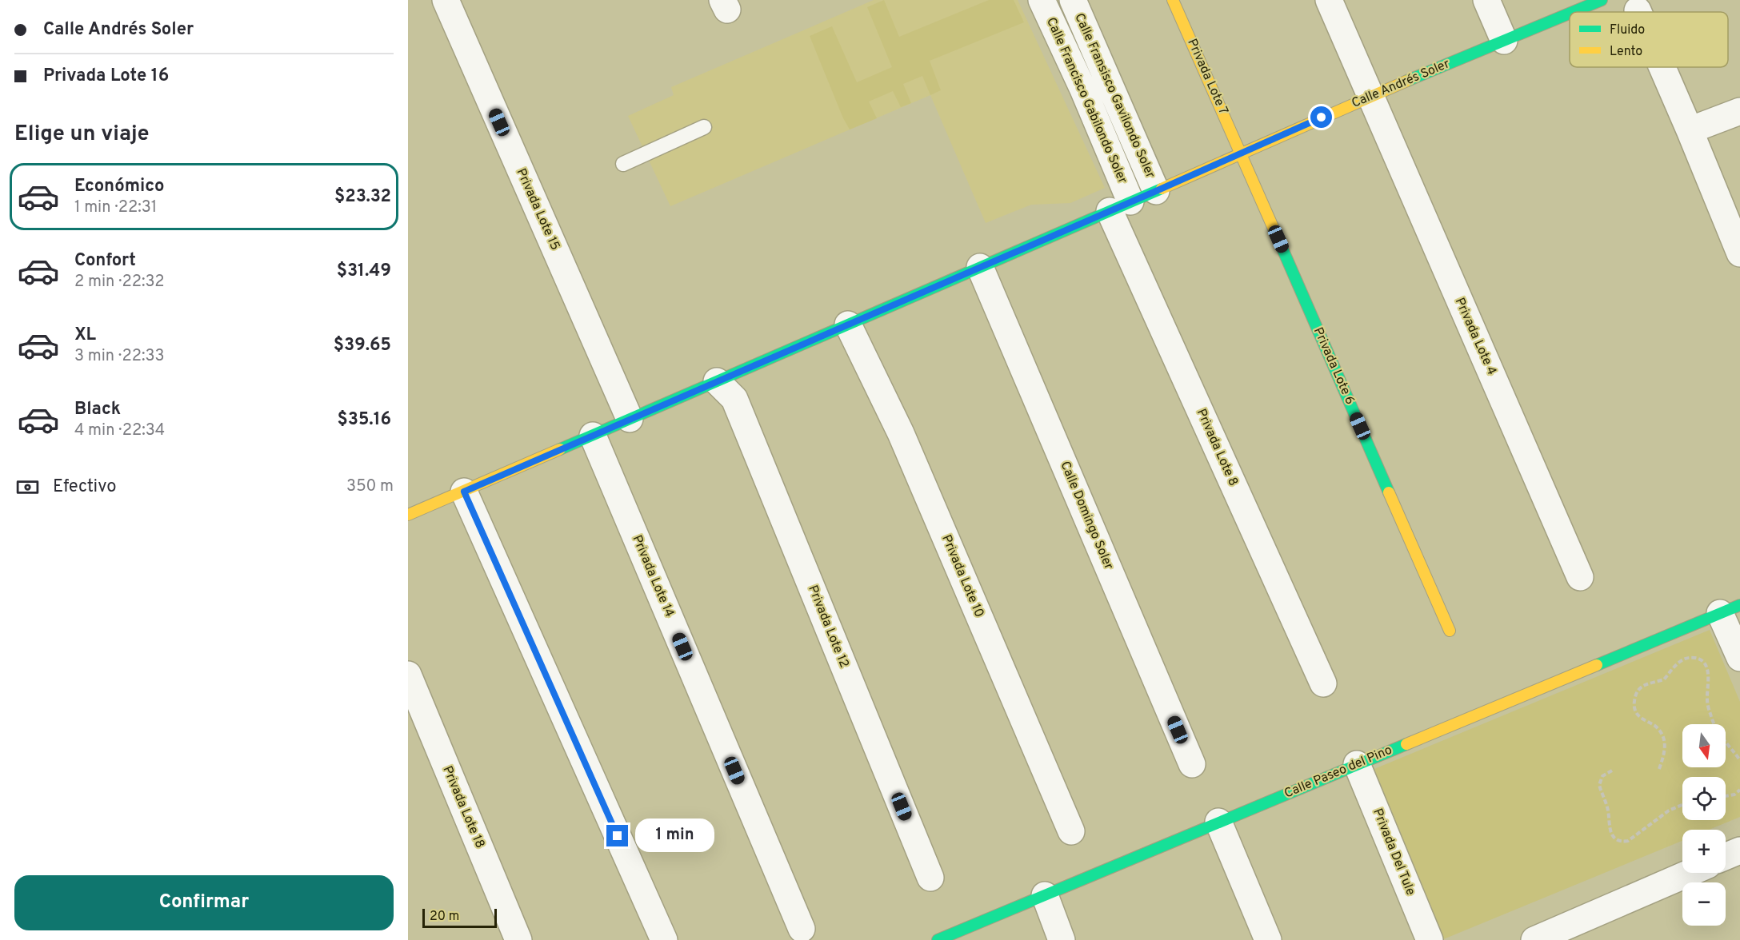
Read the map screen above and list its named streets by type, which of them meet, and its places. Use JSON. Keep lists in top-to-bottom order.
{
  "streets": {
    "street": [
      "Privada Lote 7",
      "Calle Andrés Soler",
      "Calle Fransisco Gavilondo Soler",
      "Calle Francisco Gabilondo Soler",
      "Privada Lote 15",
      "Privada Lote 4",
      "Privada Lote 6",
      "Privada Lote 8",
      "Calle Domingo Soler",
      "Privada Lote 14",
      "Privada Lote 10",
      "Privada Lote 12",
      "Calle Paseo del Pino",
      "Privada Lote 18",
      "Privada Del Tule"
    ]
  },
  "crossings": [
    ["Privada Lote 7", "Calle Andrés Soler"],
    ["Privada Lote 7", "Privada Lote 6"],
    ["Calle Andrés Soler", "Calle Fransisco Gavilondo Soler"],
    ["Calle Andrés Soler", "Calle Francisco Gabilondo Soler"],
    ["Calle Andrés Soler", "Privada Lote 15"],
    ["Calle Andrés Soler", "Privada Lote 4"],
    ["Calle Andrés Soler", "Privada Lote 6"],
    ["Calle Andrés Soler", "Privada Lote 8"],
    ["Calle Andrés Soler", "Calle Domingo Soler"],
    ["Calle Andrés Soler", "Privada Lote 14"],
    ["Calle Andrés Soler", "Privada Lote 10"],
    ["Calle Andrés Soler", "Privada Lote 12"],
    ["Calle Francisco Gabilondo Soler", "Privada Lote 8"],
    ["Calle Paseo del Pino", "Privada Del Tule"]
  ],
  "legend": ["Fluido", "Lento"],
  "scale_bar": "20 m",
  "north": "bottom",
  "page": {
    "banner": ["Calle Andrés Soler", "Privada Lote 16"],
    "heading": "Elige un viaje",
    "list": [
      {
        "name": "Económico",
        "note": "1 min · 22:31",
        "value": "$23.32"
      },
      {
        "name": "Confort",
        "note": "2 min · 22:32",
        "value": "$31.49"
      },
      {
        "name": "XL",
        "note": "3 min · 22:33",
        "value": "$39.65"
      },
      {
        "name": "Black",
        "note": "4 min · 22:34",
        "value": "$35.16"
      }
    ],
    "pay": ["Efectivo", "350 m"],
    "map_buttons": ["+", "−"],
    "bubble": "1 min",
    "buttons": "Confirmar",
    "scale": "20 m"
  }
}
